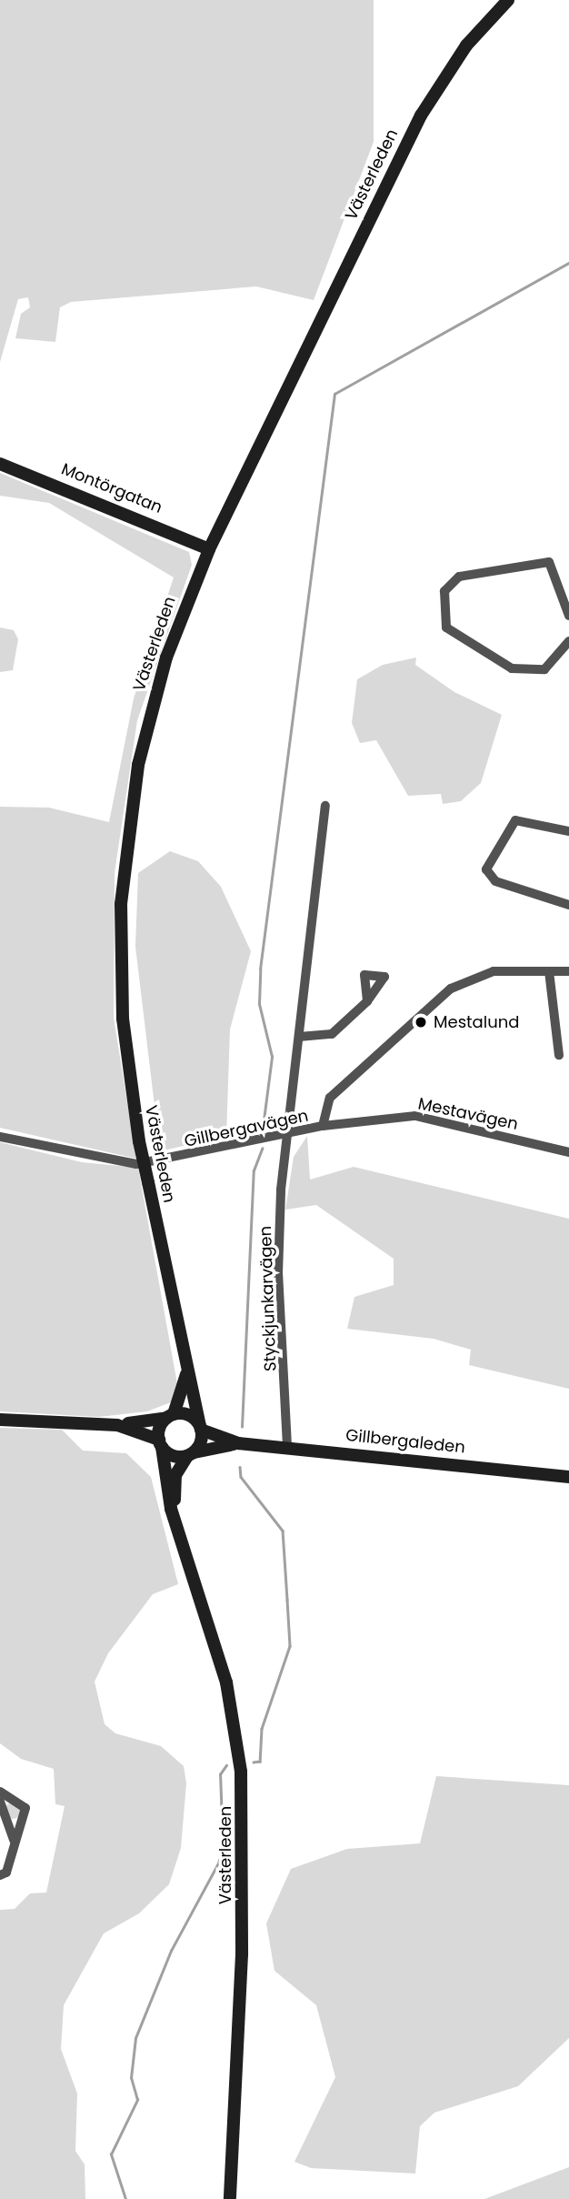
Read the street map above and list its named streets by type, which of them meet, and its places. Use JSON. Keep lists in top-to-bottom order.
{
  "streets": {
    "main road": ["Västerleden", "Montörgatan", "Gillbergaleden"],
    "street": ["Mestavägen", "Gillbergavägen", "Styckjunkarvägen"]
  },
  "crossings": [
    ["Västerleden", "Montörgatan"],
    ["Västerleden", "Gillbergaleden"],
    ["Mestavägen", "Gillbergavägen"],
    ["Gillbergavägen", "Styckjunkarvägen"],
    ["Styckjunkarvägen", "Gillbergaleden"]
  ],
  "places": ["Mestalund"]
}
